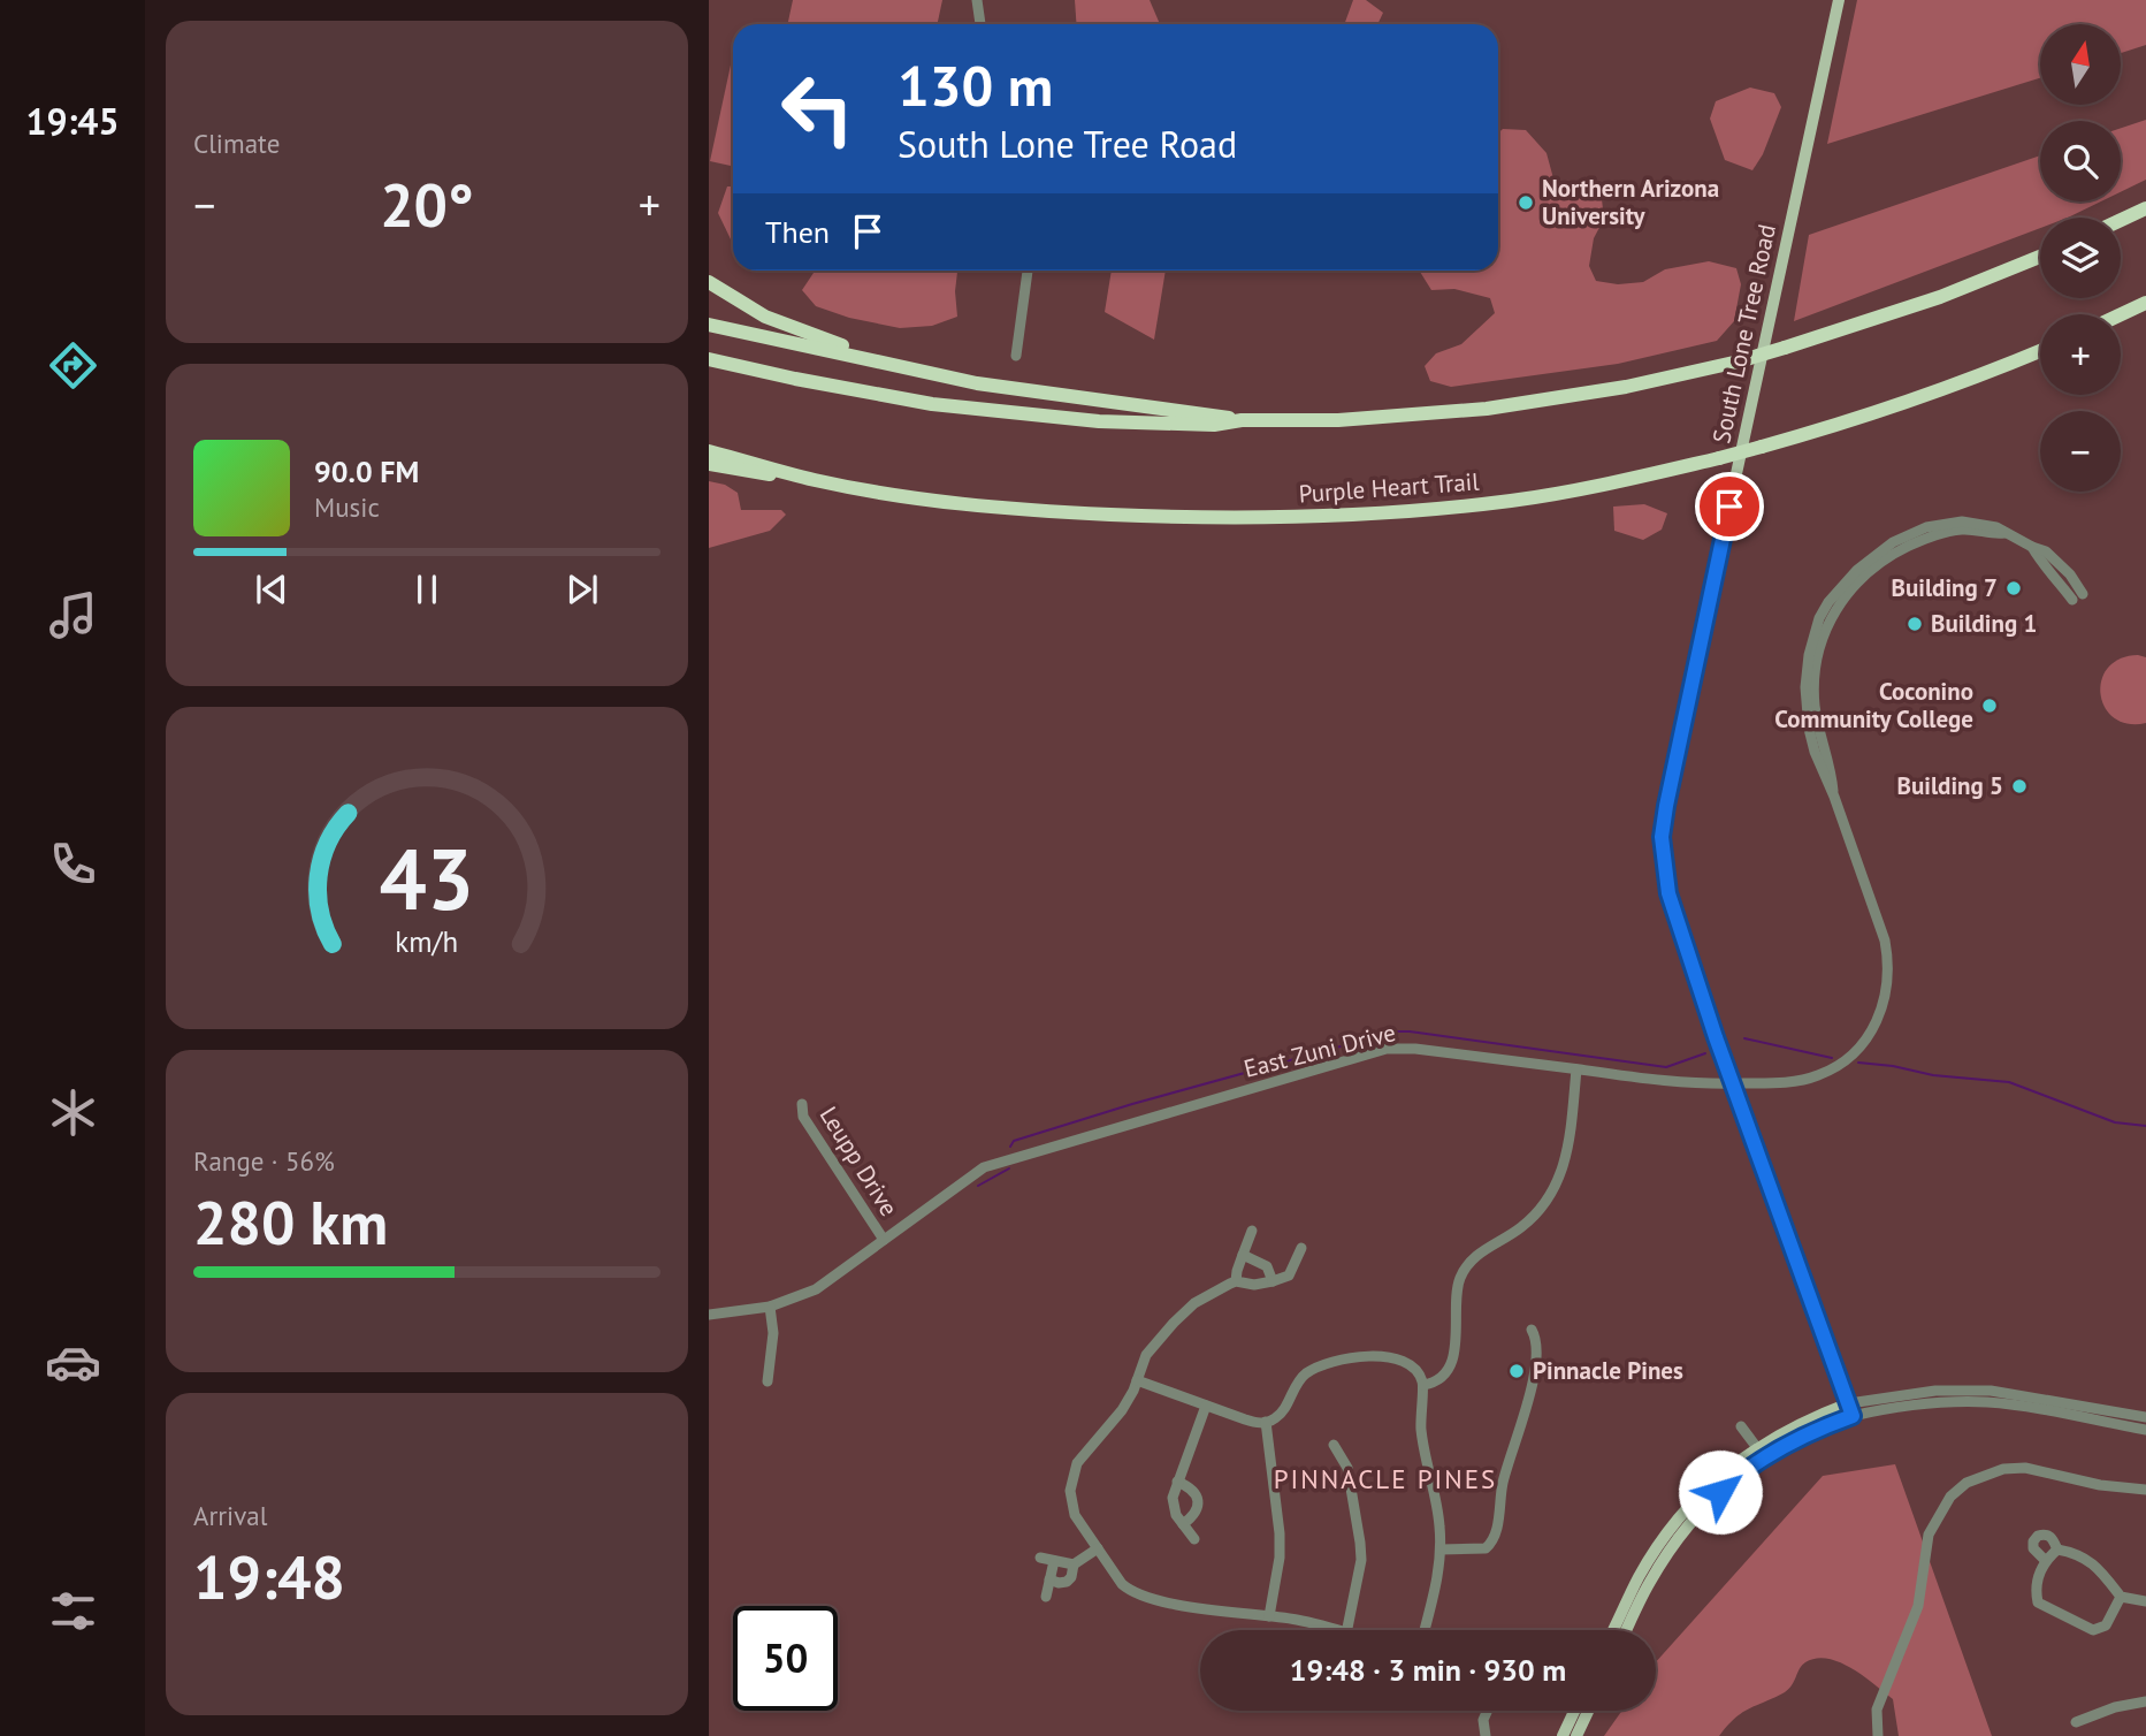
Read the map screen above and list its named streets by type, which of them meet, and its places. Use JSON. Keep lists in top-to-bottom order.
{
  "streets": {
    "highway": ["Purple Heart Trail"],
    "main road": ["South Lone Tree Road"],
    "street": ["East Zuni Drive", "Leupp Drive"]
  },
  "crossings": [
    ["South Lone Tree Road", "East Zuni Drive"],
    ["East Zuni Drive", "Leupp Drive"]
  ],
  "districts": ["PINNACLE PINES"],
  "places": [
    "Northern Arizona University",
    "Building 7",
    "Building 1",
    "Coconino Community College",
    "Building 5",
    "Pinnacle Pines"
  ],
  "north": "top",
  "page": {
    "tabs": "19:45",
    "tile": [
      "Climate",
      ["Range · 56%", "280 km"],
      ["Arrival", "19:48"]
    ],
    "map_buttons": ["+", "−"],
    "turn": ["130 m", "South Lone Tree Road"],
    "heat": ["−", "20°", "+"],
    "then": "Then",
    "song": ["90.0 FM", "Music"],
    "limit": "50",
    "trip": "19:48 · 3 min · 930 m",
    "gauge": ["43", "km/h"]
  }
}
